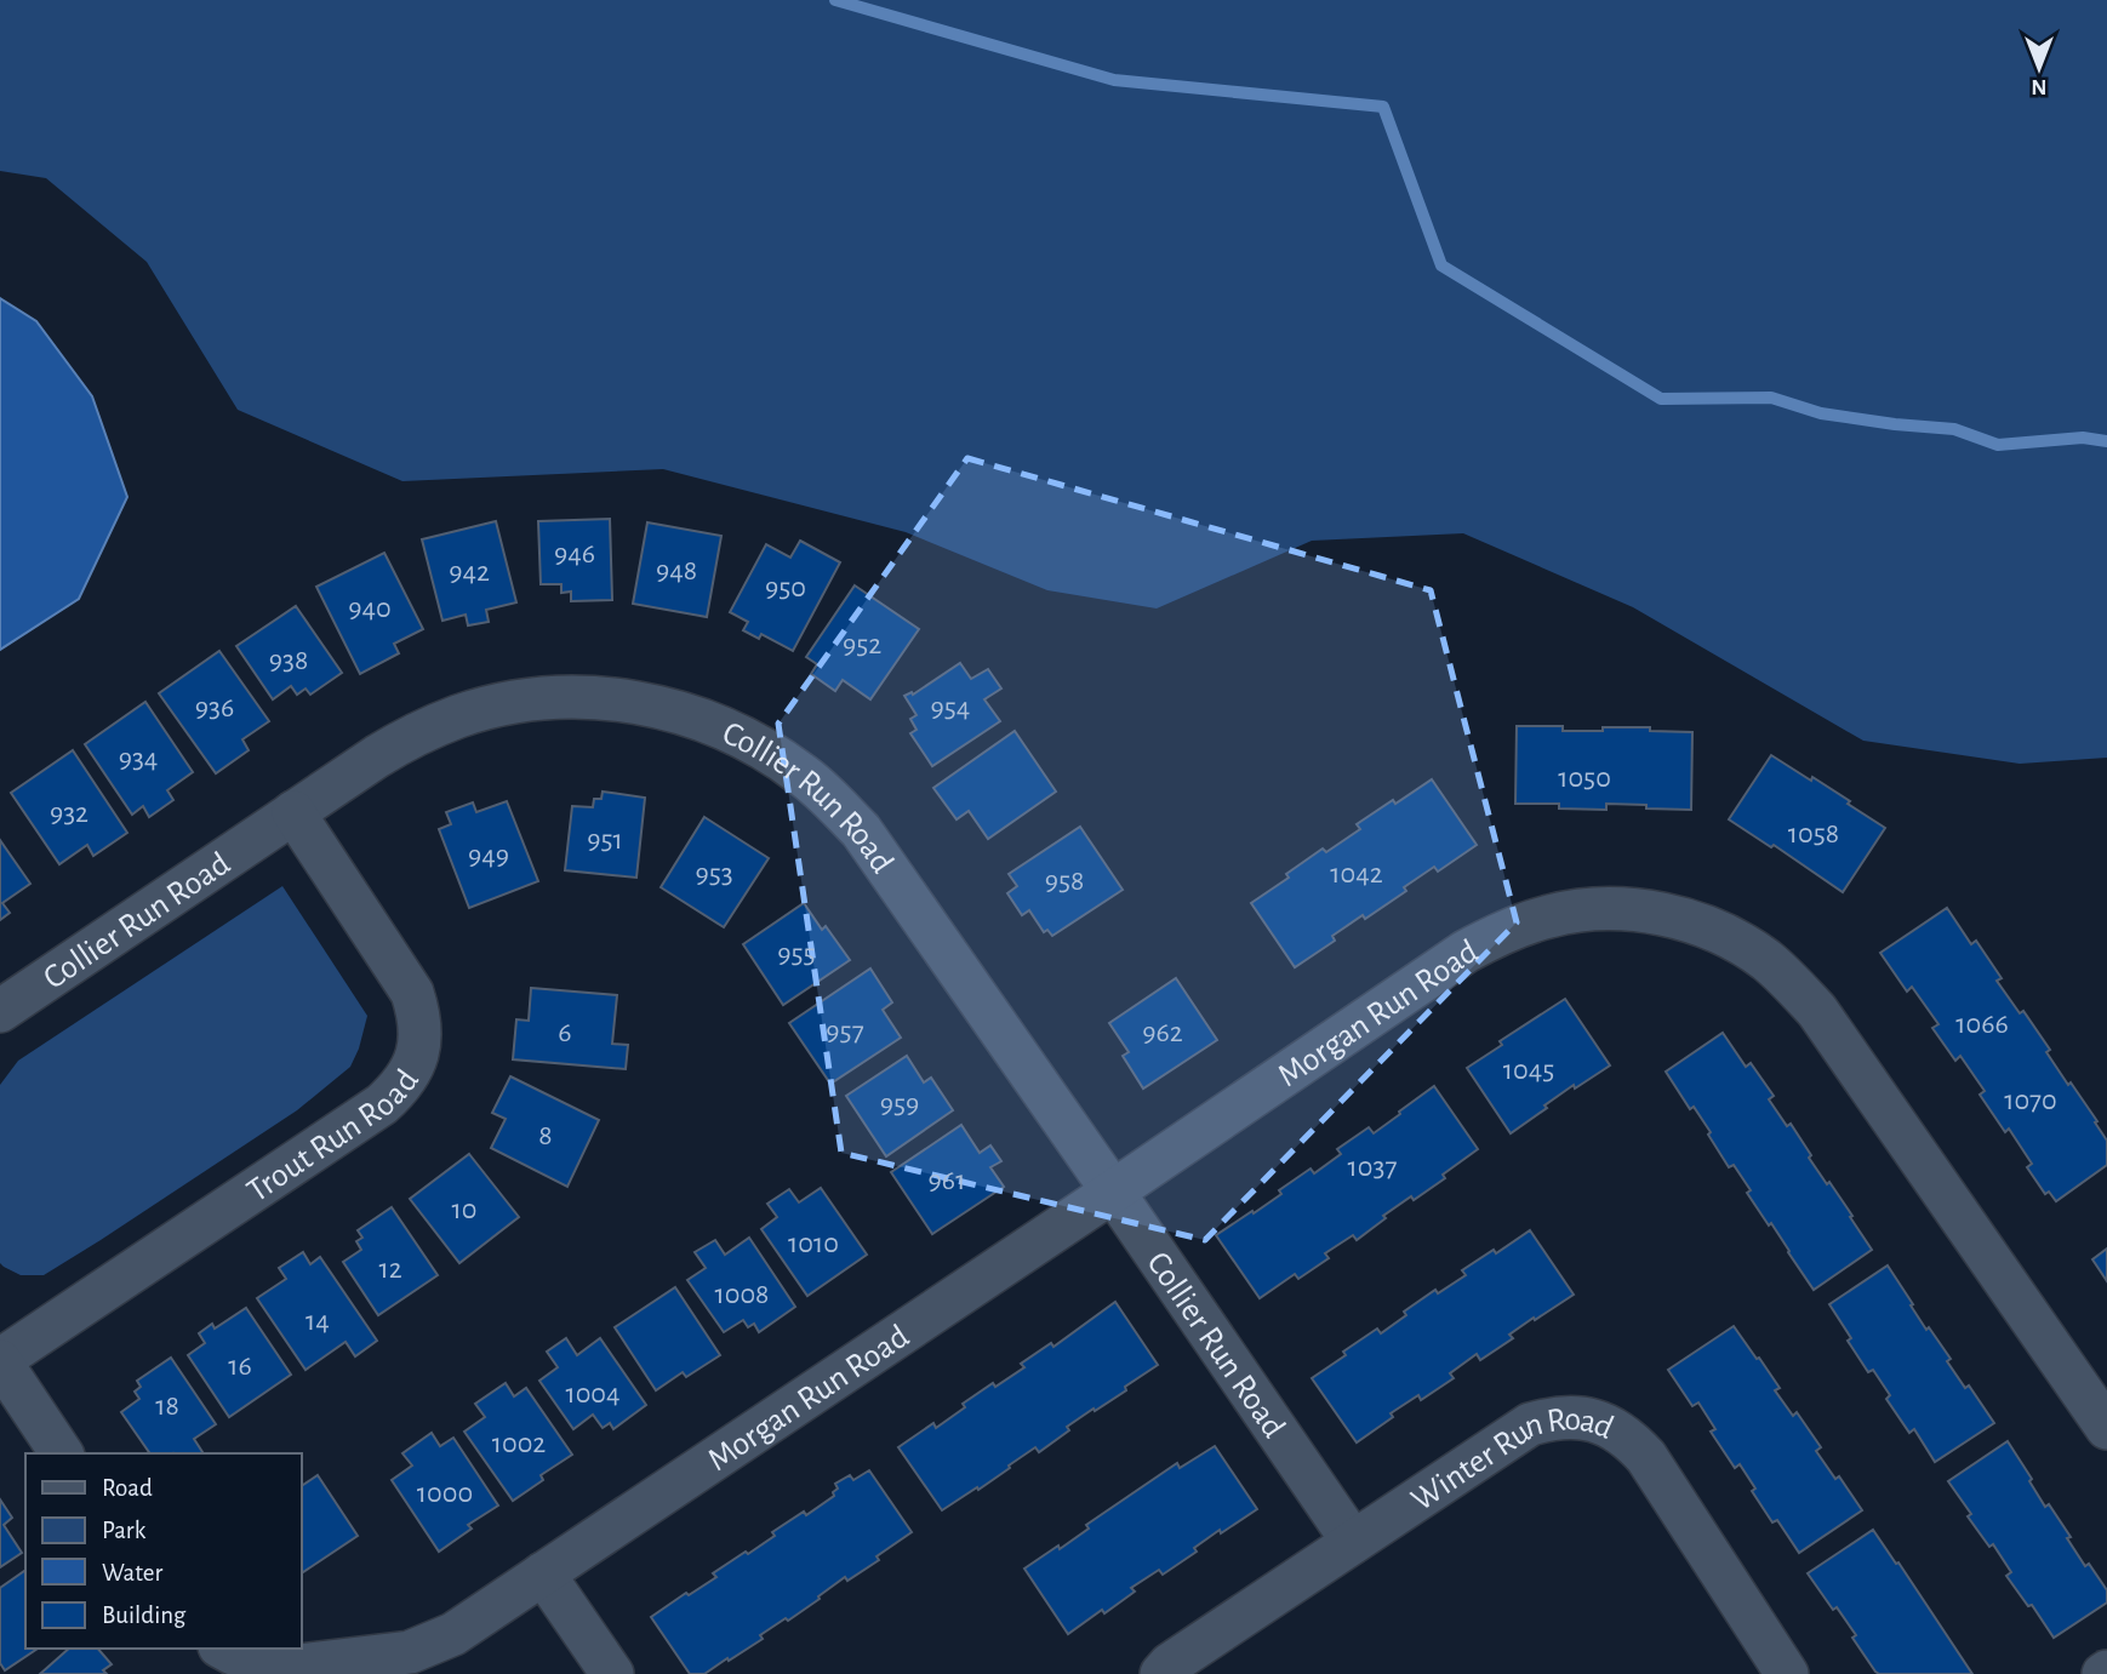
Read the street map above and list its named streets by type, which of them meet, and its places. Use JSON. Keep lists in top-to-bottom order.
{
  "streets": {
    "street": [
      "Collier Run Road",
      "Morgan Run Road",
      "Trout Run Road",
      "Winter Run Road"
    ]
  },
  "crossings": [
    ["Collier Run Road", "Morgan Run Road"],
    ["Collier Run Road", "Trout Run Road"],
    ["Collier Run Road", "Winter Run Road"]
  ],
  "house_numbers": [
    "946",
    "948",
    "942",
    "950",
    "940",
    "952",
    "938",
    "936",
    "954",
    "934",
    "1050",
    "932",
    "1058",
    "951",
    "949",
    "953",
    "1042",
    "958",
    "955",
    "1066",
    "957",
    "6",
    "962",
    "1045",
    "1070",
    "959",
    "8",
    "1037",
    "961",
    "10",
    "1010",
    "12",
    "1008",
    "14",
    "16",
    "1004",
    "18",
    "1002",
    "1000"
  ],
  "legend": [
    "Road",
    "Park",
    "Water",
    "Building"
  ],
  "north": "bottom"
}
